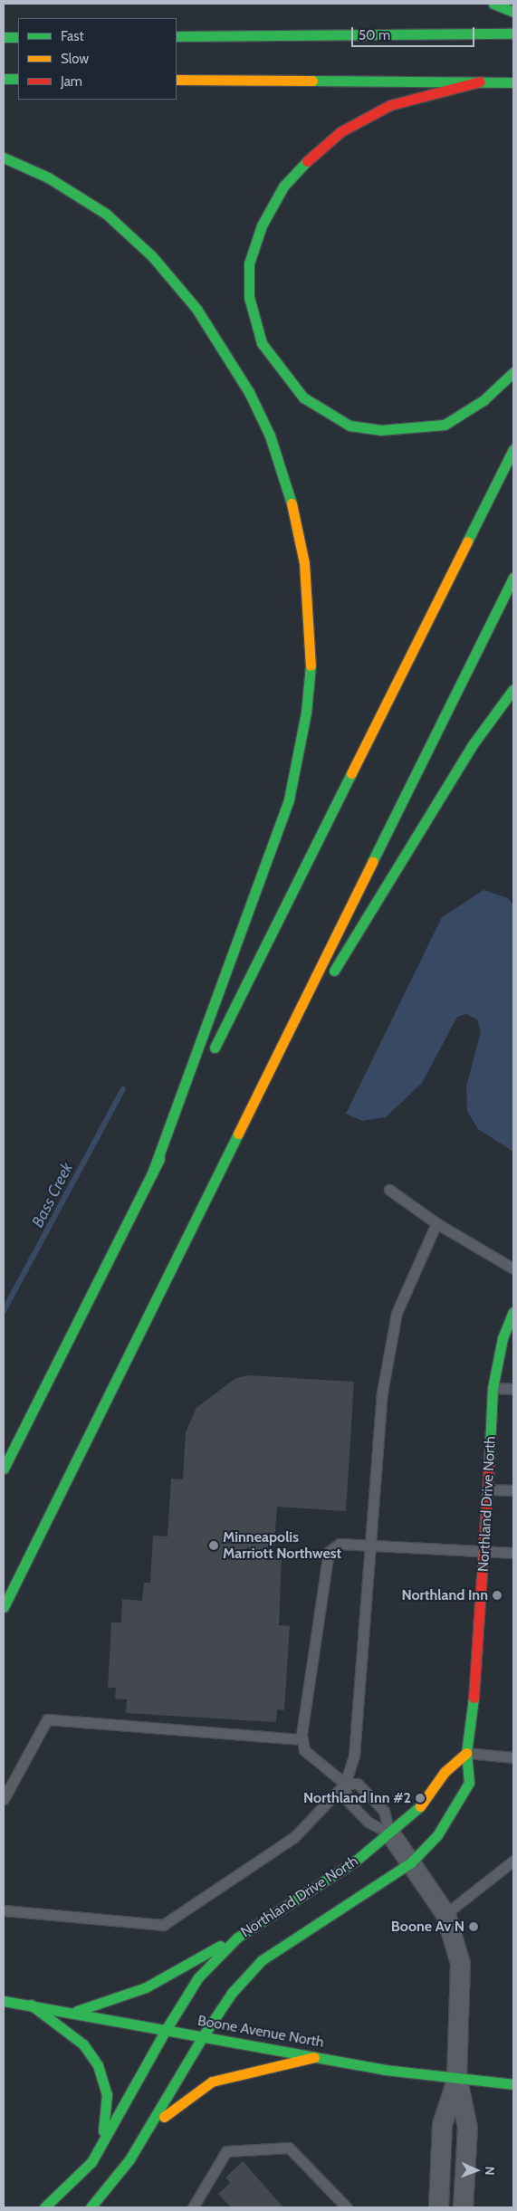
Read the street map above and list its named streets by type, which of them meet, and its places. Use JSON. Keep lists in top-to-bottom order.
{
  "streets": {
    "main road": ["Northland Drive North", "Boone Avenue North"]
  },
  "crossings": [
    ["Northland Drive North", "Boone Avenue North"]
  ],
  "water": ["Bass Creek"],
  "places": [
    "Minneapolis Marriott Northwest",
    "Northland Inn",
    "Northland Inn #2",
    "Boone Av N"
  ],
  "legend": ["Fast", "Slow", "Jam"],
  "scale_bar": "50 m",
  "north": "right"
}
